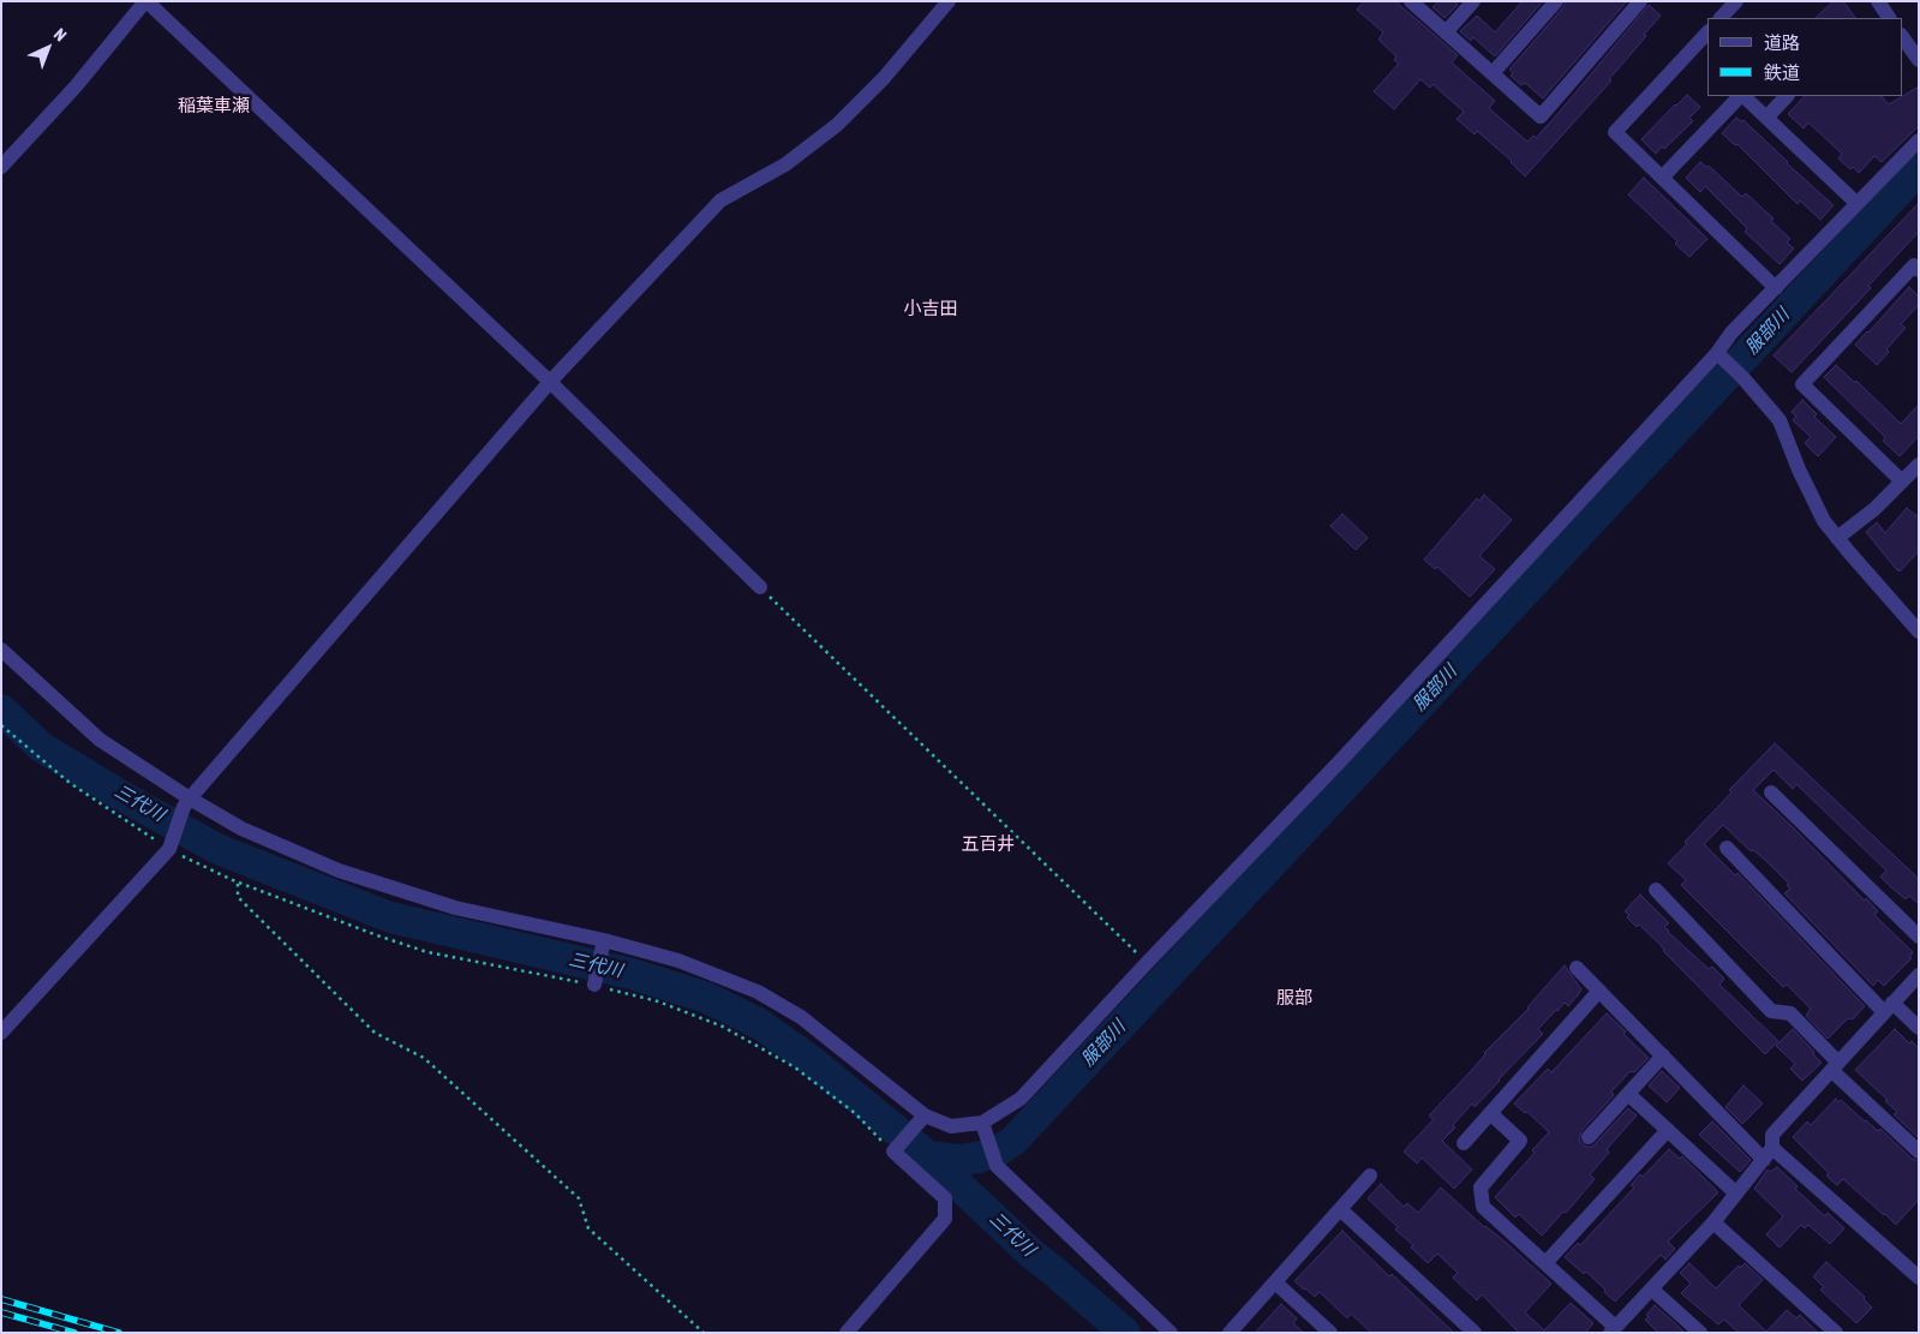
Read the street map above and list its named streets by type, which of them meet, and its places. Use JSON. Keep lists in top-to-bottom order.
{
  "districts": [
    "稲葉車瀬",
    "小吉田",
    "五百井",
    "服部"
  ],
  "water": ["服部川", "三代川"],
  "legend": ["道路", "鉄道"],
  "north": "top right"
}
